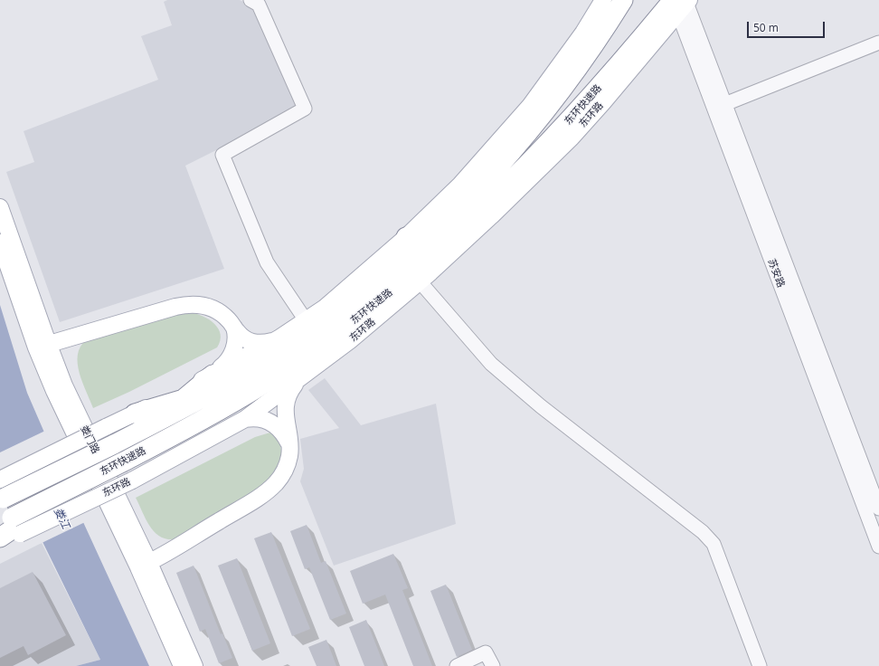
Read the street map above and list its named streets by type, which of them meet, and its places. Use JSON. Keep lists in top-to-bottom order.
{
  "streets": {
    "highway": ["东环快速路"],
    "main road": ["东环路", "娄门路"],
    "street": ["苏安路"]
  },
  "crossings": [
    ["东环快速路", "东环路"],
    ["东环快速路", "苏安路"],
    ["东环路", "苏安路"]
  ],
  "water": ["娄江"],
  "scale_bar": "50 m"
}
